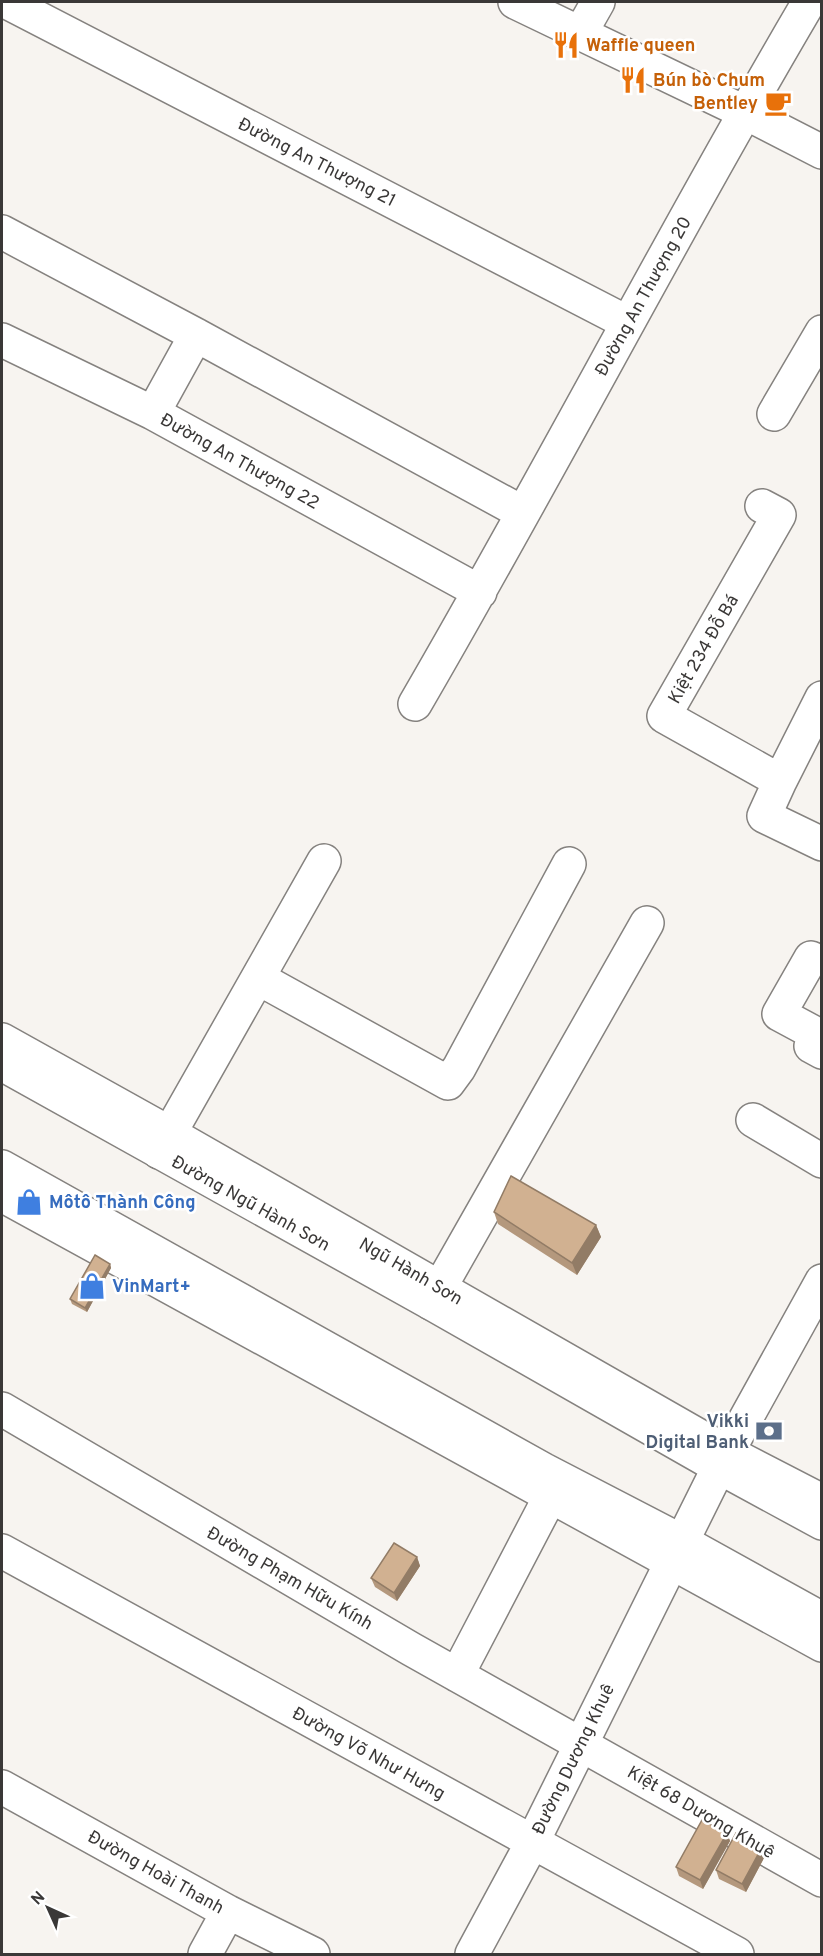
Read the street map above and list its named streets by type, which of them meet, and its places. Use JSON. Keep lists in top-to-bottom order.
{
  "streets": {
    "main road": [
      "Đường An Thượng 21",
      "Đường An Thượng 20",
      "Đường An Thượng 22",
      "Kiệt 234 Đỗ Bá",
      "Đường Ngũ Hành Sơn",
      "Đường Phạm Hữu Kính",
      "Đường Võ Như Hưng",
      "Đường Dương Khuê",
      "Kiệt 68 Dương Khuê",
      "Đường Hoài Thanh"
    ]
  },
  "crossings": [
    ["Đường An Thượng 21", "Đường An Thượng 20"],
    ["Đường An Thượng 20", "Đường An Thượng 22"],
    ["Đường Ngũ Hành Sơn", "Đường Dương Khuê"],
    ["Đường Phạm Hữu Kính", "Đường Dương Khuê"],
    ["Đường Phạm Hữu Kính", "Kiệt 68 Dương Khuê"],
    ["Đường Võ Như Hưng", "Đường Dương Khuê"],
    ["Đường Dương Khuê", "Kiệt 68 Dương Khuê"]
  ],
  "places": {
    "restaurant": ["Waffle queen", "Bún bò Chum"],
    "cafe": ["Bentley"],
    "shop": ["Môtô Thành Công", "VinMart+"],
    "bank": ["Vikki Digital Bank"]
  },
  "north": "top left"
}
